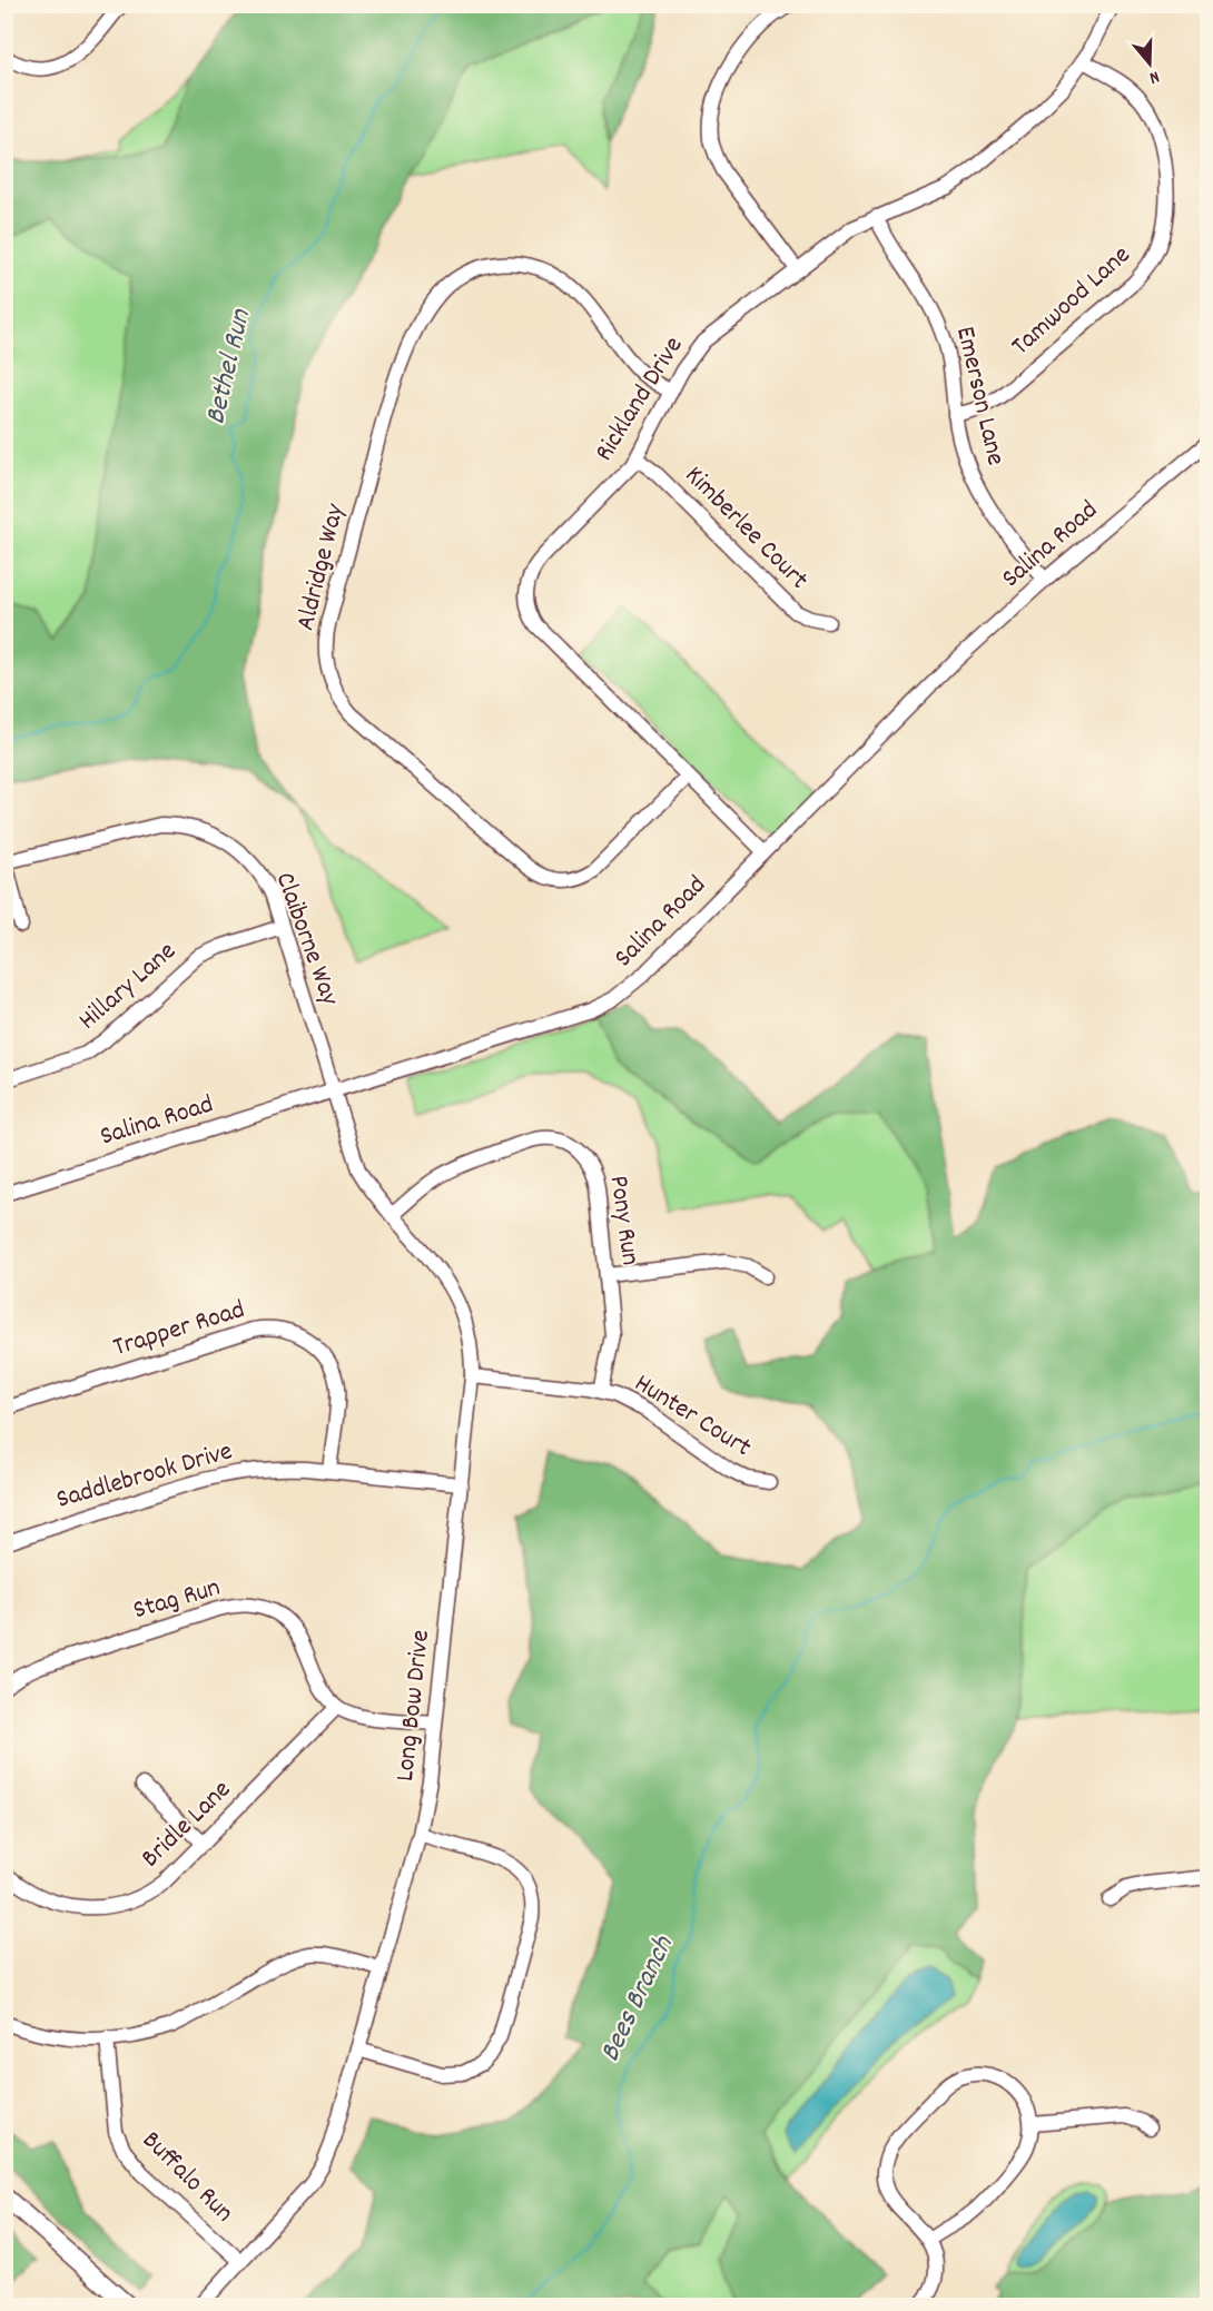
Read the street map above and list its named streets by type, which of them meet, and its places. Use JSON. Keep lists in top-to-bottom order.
{
  "streets": {
    "street": [
      "Tamwood Lane",
      "Emerson Lane",
      "Rickland Drive",
      "Kimberlee Court",
      "Salina Road",
      "Aldridge Way",
      "Claiborne Way",
      "Hillary Lane",
      "Pony Run",
      "Trapper Road",
      "Hunter Court",
      "Saddlebrook Drive",
      "Stag Run",
      "Long Bow Drive",
      "Bridle Lane",
      "Buffalo Run"
    ]
  },
  "crossings": [
    ["Tamwood Lane", "Emerson Lane"],
    ["Tamwood Lane", "Rickland Drive"],
    ["Emerson Lane", "Rickland Drive"],
    ["Emerson Lane", "Salina Road"],
    ["Rickland Drive", "Kimberlee Court"],
    ["Rickland Drive", "Salina Road"],
    ["Rickland Drive", "Aldridge Way"],
    ["Salina Road", "Claiborne Way"],
    ["Salina Road", "Long Bow Drive"],
    ["Claiborne Way", "Hillary Lane"],
    ["Claiborne Way", "Long Bow Drive"],
    ["Pony Run", "Hunter Court"],
    ["Pony Run", "Long Bow Drive"],
    ["Trapper Road", "Saddlebrook Drive"],
    ["Hunter Court", "Long Bow Drive"],
    ["Saddlebrook Drive", "Long Bow Drive"],
    ["Stag Run", "Bridle Lane"],
    ["Long Bow Drive", "Buffalo Run"]
  ],
  "water": ["Bethel Run", "Bees Branch"],
  "north": "bottom"
}
